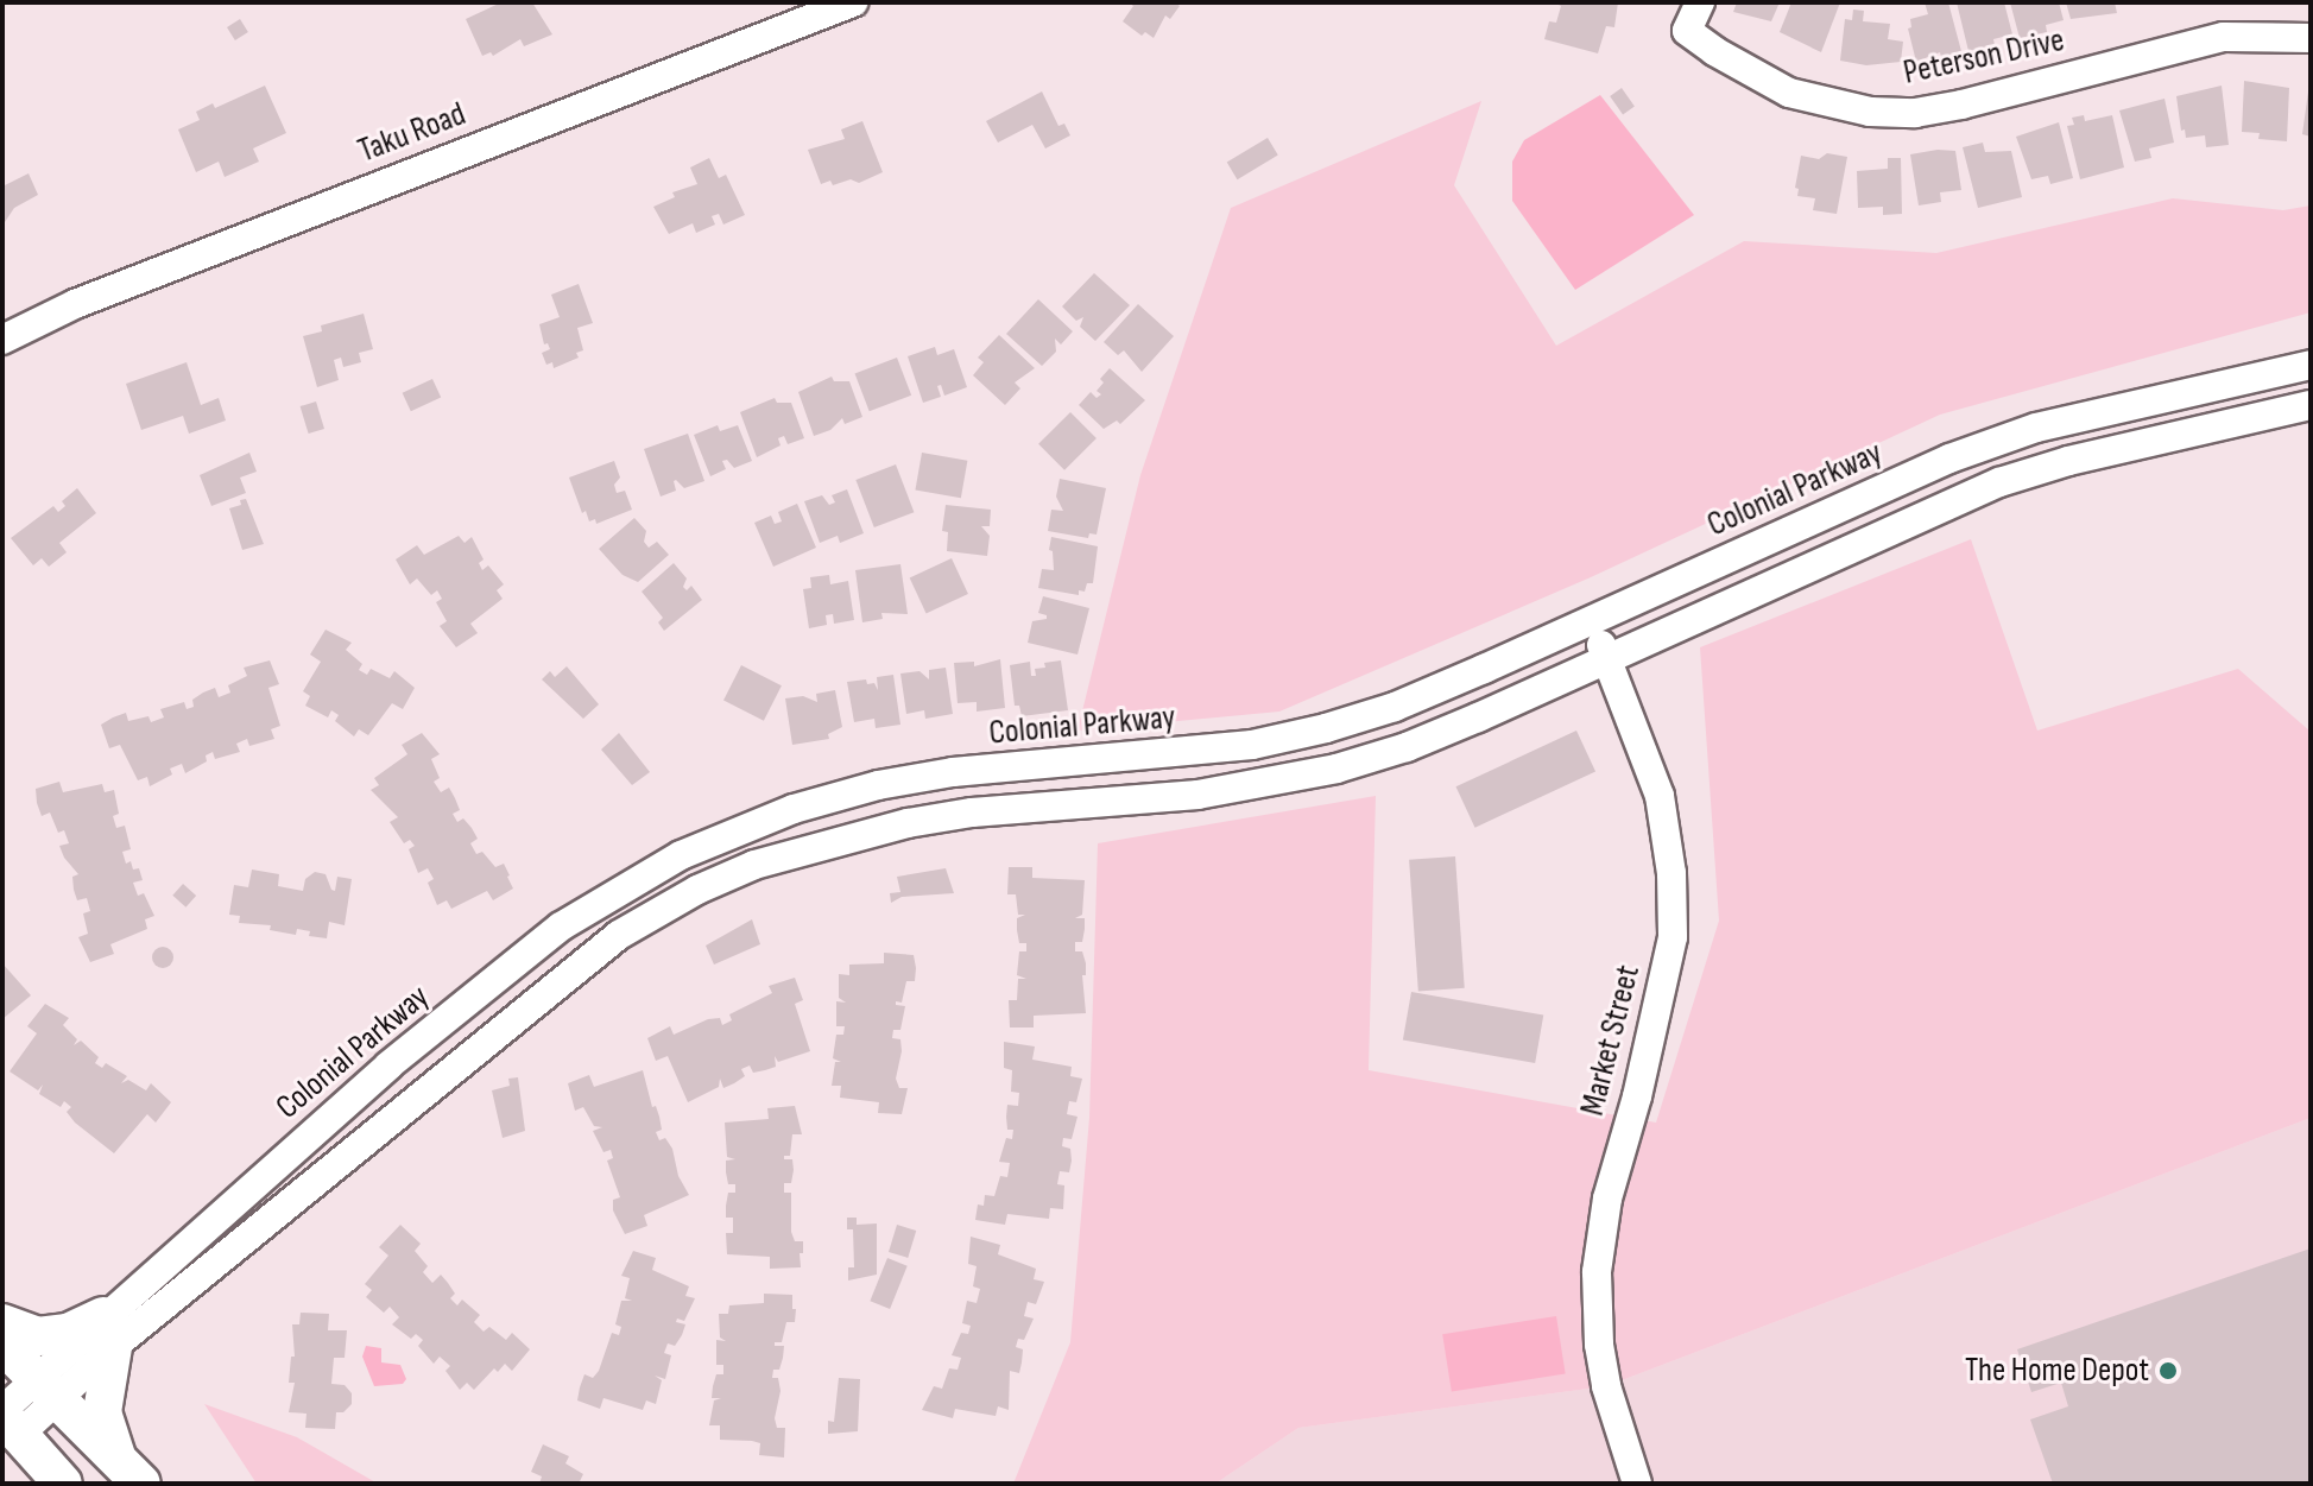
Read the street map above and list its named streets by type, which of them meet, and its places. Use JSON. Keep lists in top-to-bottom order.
{
  "streets": {
    "street": [
      "Peterson Drive",
      "Taku Road",
      "Colonial Parkway",
      "Market Street"
    ]
  },
  "crossings": [
    ["Colonial Parkway", "Market Street"]
  ],
  "places": ["The Home Depot"]
}
